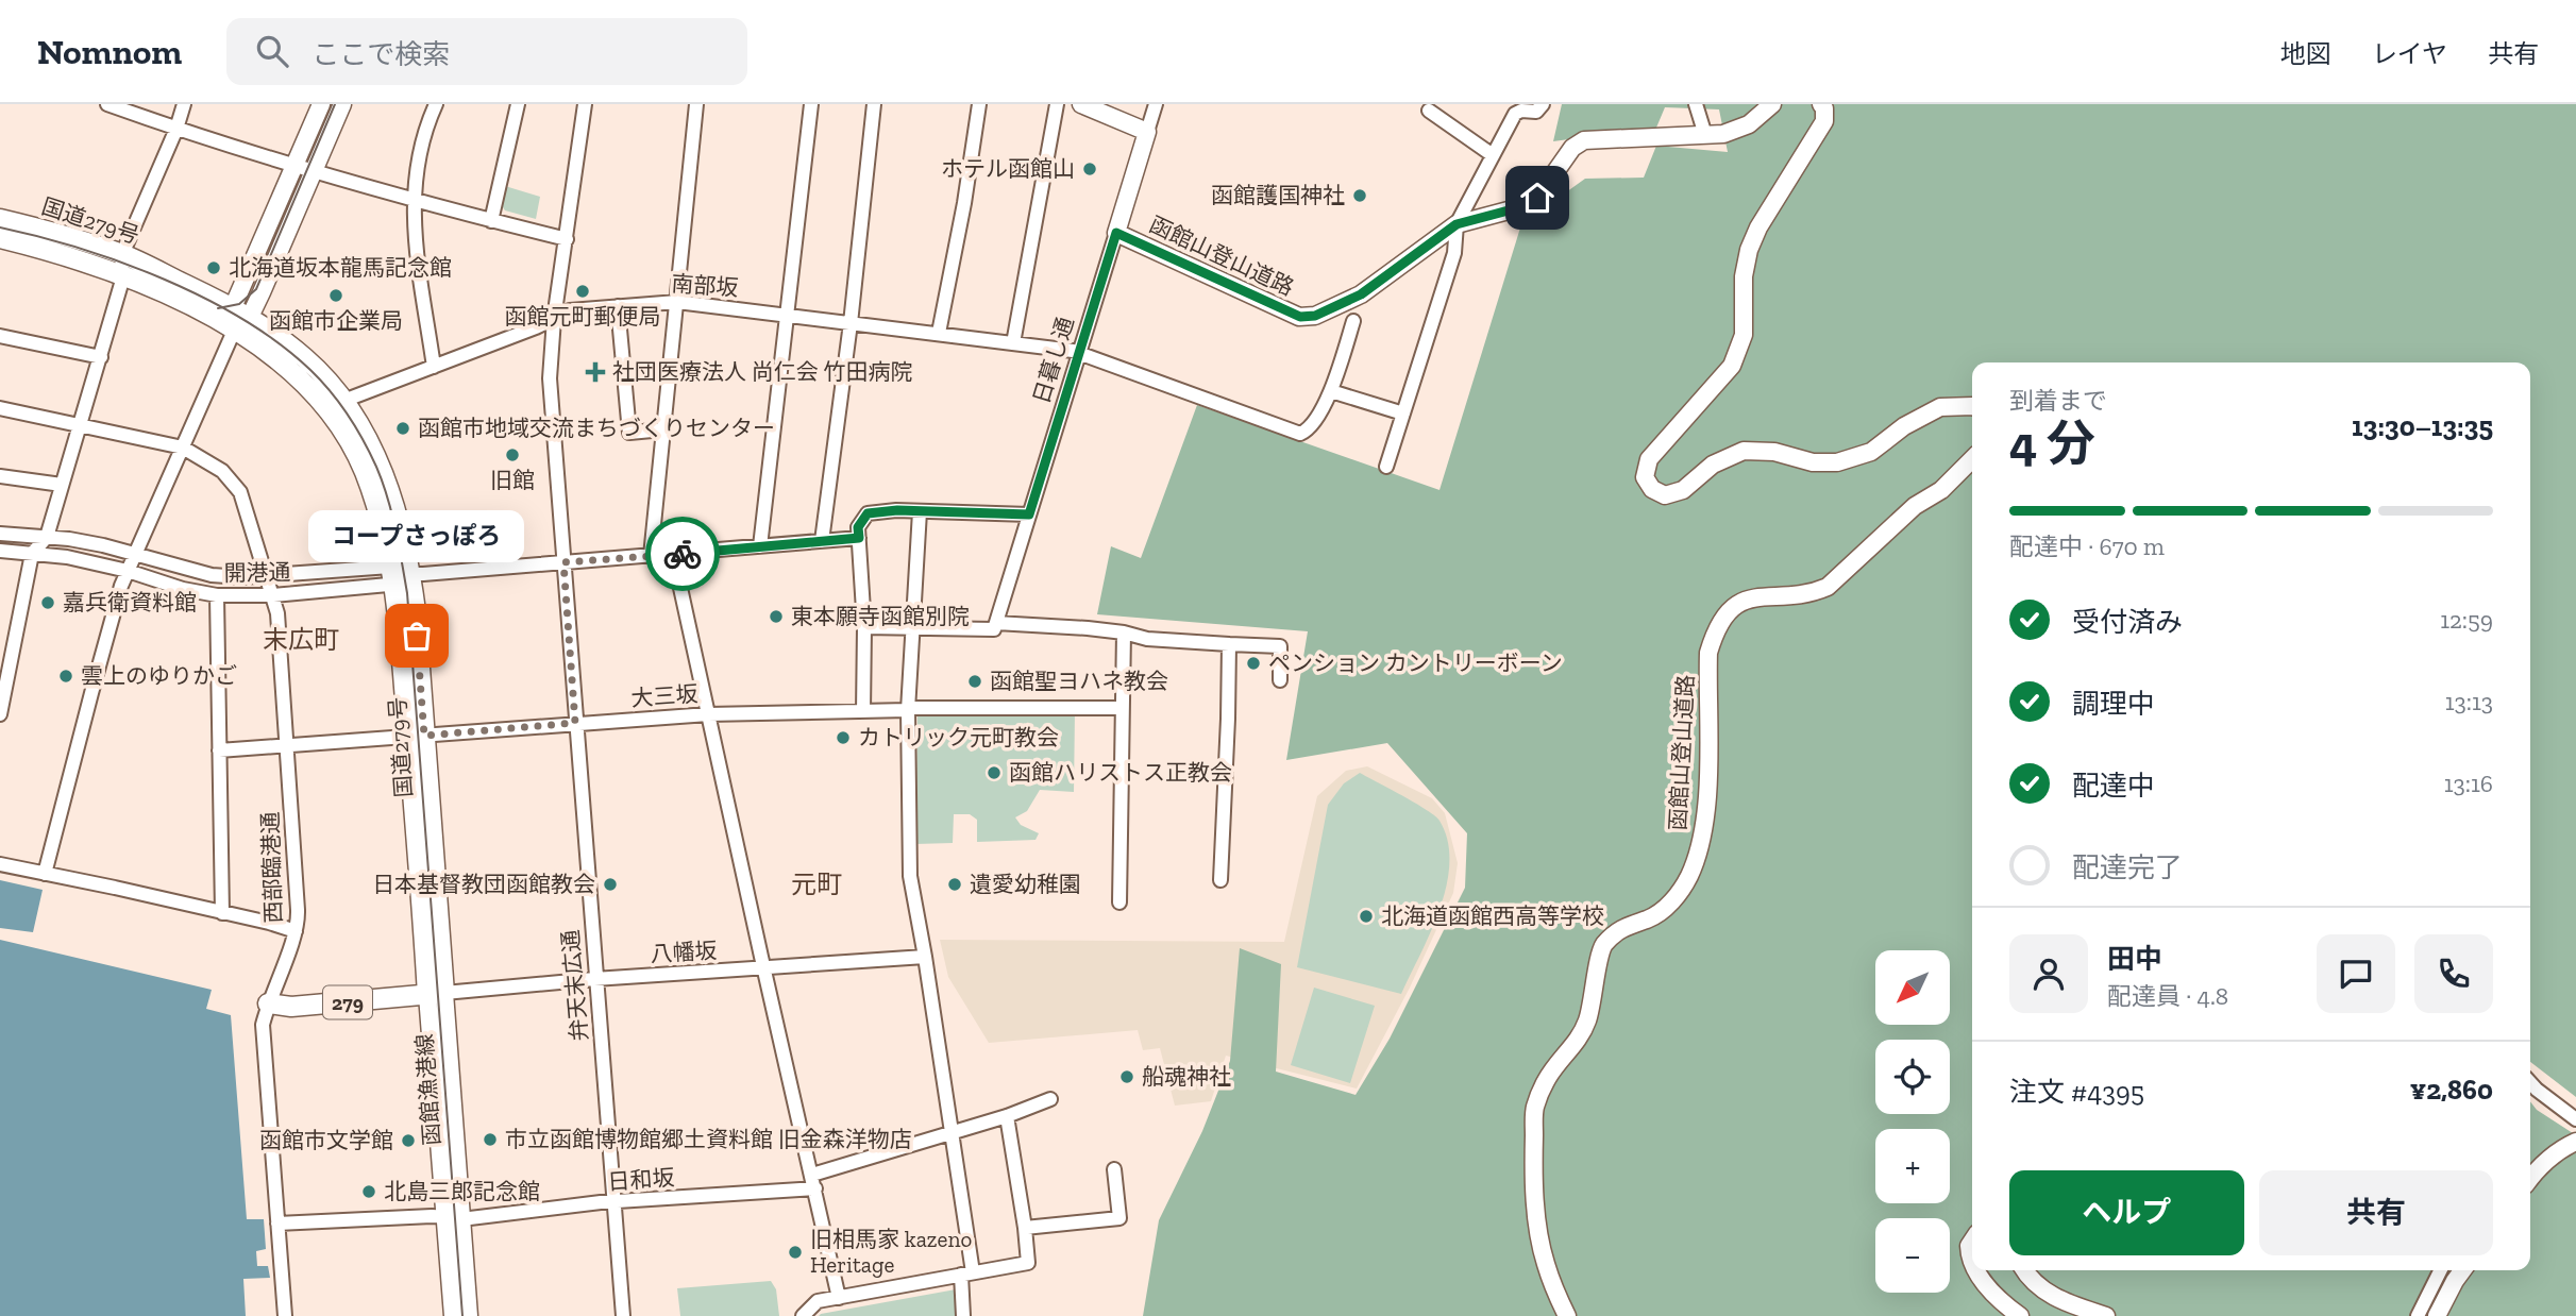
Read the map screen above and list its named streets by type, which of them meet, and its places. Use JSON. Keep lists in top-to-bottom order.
{
  "streets": {
    "highway": ["国道279号", "279"],
    "main road": ["函館山登山道路", "日暮し通", "函館漁港線"],
    "street": [
      "南部坂",
      "開港通",
      "大三坂",
      "西部臨港通",
      "八幡坂",
      "弁天末広通",
      "日和坂"
    ]
  },
  "crossings": [
    ["国道279号", "南部坂"],
    ["国道279号", "開港通"],
    ["国道279号", "大三坂"],
    ["国道279号", "八幡坂"],
    ["国道279号", "279"],
    ["国道279号", "函館漁港線"],
    ["函館山登山道路", "日暮し通"],
    ["南部坂", "日暮し通"],
    ["南部坂", "弁天末広通"],
    ["開港通", "西部臨港通"],
    ["大三坂", "西部臨港通"],
    ["大三坂", "弁天末広通"],
    ["西部臨港通", "279"],
    ["西部臨港通", "日和坂"],
    ["八幡坂", "弁天末広通"],
    ["八幡坂", "279"],
    ["八幡坂", "函館漁港線"],
    ["弁天末広通", "日和坂"],
    ["279", "函館漁港線"],
    ["函館漁港線", "日和坂"]
  ],
  "districts": ["末広町", "元町"],
  "places": {
    "other": [
      "ホテル函館山",
      "函館護国神社",
      "北海道坂本龍馬記念館",
      "函館元町郵便局",
      "函館市企業局",
      "函館市地域交流まちづくりセンター",
      "旧館",
      "嘉兵衛資料館",
      "東本願寺函館別院",
      "コープさっぽろ",
      "ペンション カントリーボーン",
      "雲上のゆりかご",
      "函館聖ヨハネ教会",
      "カトリック元町教会",
      "函館ハリストス正教会",
      "日本基督教団函館教会",
      "遺愛幼稚園",
      "北海道函館西高等学校",
      "船魂神社",
      "市立函館博物館郷土資料館 旧金森洋物店",
      "函館市文学館",
      "北島三郎記念館",
      "旧相馬家 kazeno Heritage"
    ],
    "health": ["社団医療法人 尚仁会 竹田病院"]
  },
  "north": "bottom left",
  "page": {
    "header": "Nomnom",
    "search": "ここで検索",
    "nav": ["地図", "レイヤ", "共有"],
    "heading": ["4 分", "到着まで", "13:30–13:35"],
    "panel": [
      "田中",
      "配達員 · 4.8",
      "注文 #4395",
      "¥2,860"
    ],
    "bar": "配達中 · 670 m",
    "bubble": "コープさっぽろ",
    "list": [
      ["受付済み", "12:59"],
      ["調理中", "13:13"],
      ["配達中", "13:16"],
      "配達完了"
    ],
    "map_buttons": ["+", "−"],
    "buttons": ["ヘルプ", "共有"]
  }
}
